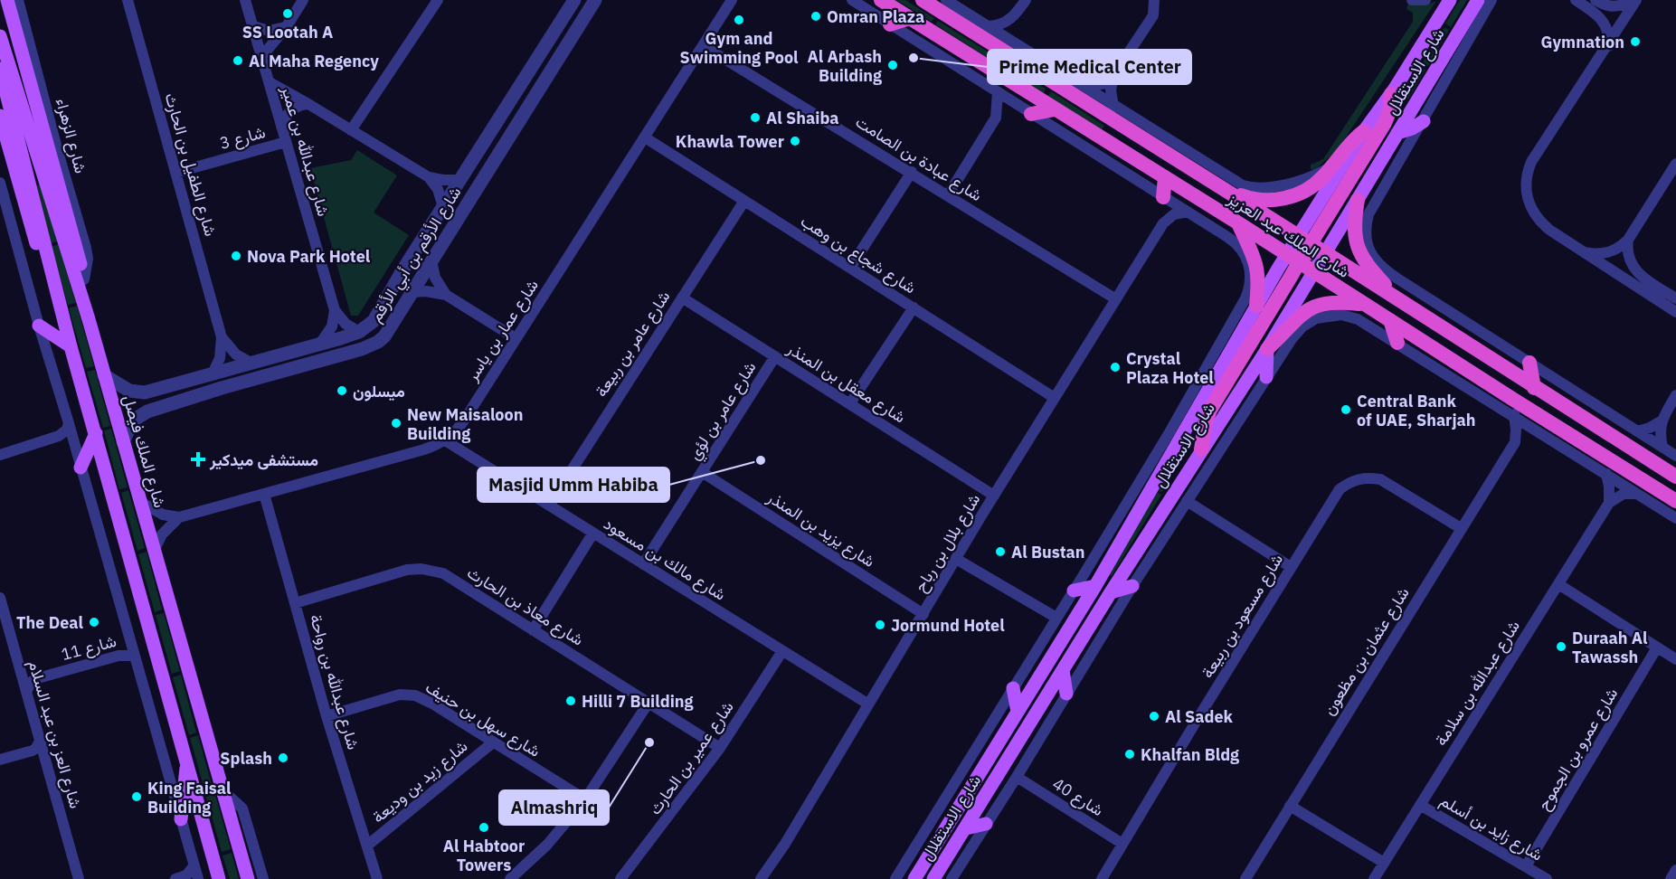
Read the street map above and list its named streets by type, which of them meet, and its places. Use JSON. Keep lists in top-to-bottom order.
{
  "streets": {
    "highway": ["شارع الملك عبد العزيز"],
    "main road": ["شارع الاستقلال", "شارع الملك فيصل"],
    "street": [
      "شارع الزهراء",
      "شارع 3",
      "شارع عبدالله بن عمير",
      "شارع عبادة بن الصامت",
      "شارع الطفيل بن الحارث",
      "شارع الأرقم بن أبي الأرقم",
      "شارع شجاع بن وهب",
      "شارع عمار بن ياسر",
      "شارع عامر بن ربيعة",
      "شارع معقل بن المنذر",
      "شارع عامر بن لؤي",
      "شارع يزيد بن المنذر",
      "شارع بلال بن رباح",
      "شارع مالك بن مسعود",
      "شارع معاذ بن الحارث",
      "شارع مسعود بن ربيعة",
      "شارع 11",
      "شارع عثمان بن مظعون",
      "شارع عبدالله بن رواحة",
      "شارع عبدالله بن سلامة",
      "شارع سهل بن حنيف",
      "شارع العز بن عبد السلام",
      "شارع عمرو بن الجموح",
      "شارع عمير بن الحارث",
      "شارع زيد بن وديعة",
      "شارع 40",
      "شارع زايد بن أسلم"
    ]
  },
  "crossings": [
    ["شارع الاستقلال", "شارع الملك عبد العزيز"],
    ["شارع الاستقلال", "شارع 40"],
    ["شارع 3", "شارع عبدالله بن عمير"],
    ["شارع 3", "شارع الطفيل بن الحارث"],
    ["شارع عبدالله بن عمير", "شارع الأرقم بن أبي الأرقم"],
    ["شارع عبادة بن الصامت", "شارع عمار بن ياسر"],
    ["شارع عبادة بن الصامت", "شارع بلال بن رباح"],
    ["شارع الطفيل بن الحارث", "شارع الأرقم بن أبي الأرقم"],
    ["شارع الأرقم بن أبي الأرقم", "شارع الملك فيصل"],
    ["شارع شجاع بن وهب", "شارع عمار بن ياسر"],
    ["شارع شجاع بن وهب", "شارع عامر بن ربيعة"],
    ["شارع شجاع بن وهب", "شارع بلال بن رباح"],
    ["شارع عمار بن ياسر", "شارع مالك بن مسعود"],
    ["شارع عمار بن ياسر", "شارع عبدالله بن رواحة"],
    ["شارع عامر بن ربيعة", "شارع معقل بن المنذر"],
    ["شارع عامر بن ربيعة", "شارع مالك بن مسعود"],
    ["شارع معقل بن المنذر", "شارع عامر بن لؤي"],
    ["شارع معقل بن المنذر", "شارع بلال بن رباح"],
    ["شارع عامر بن لؤي", "شارع يزيد بن المنذر"],
    ["شارع عامر بن لؤي", "شارع مالك بن مسعود"],
    ["شارع يزيد بن المنذر", "شارع بلال بن رباح"],
    ["شارع بلال بن رباح", "شارع مالك بن مسعود"],
    ["شارع مالك بن مسعود", "شارع عمير بن الحارث"],
    ["شارع معاذ بن الحارث", "شارع عبدالله بن رواحة"],
    ["شارع معاذ بن الحارث", "شارع عمير بن الحارث"],
    ["شارع مسعود بن ربيعة", "شارع عثمان بن مظعون"],
    ["شارع مسعود بن ربيعة", "شارع 40"],
    ["شارع 11", "شارع العز بن عبد السلام"],
    ["شارع عبدالله بن رواحة", "شارع سهل بن حنيف"],
    ["شارع عبدالله بن رواحة", "شارع زيد بن وديعة"],
    ["شارع عبدالله بن سلامة", "شارع زايد بن أسلم"],
    ["شارع سهل بن حنيف", "شارع زيد بن وديعة"],
    ["شارع عمرو بن الجموح", "شارع زايد بن أسلم"]
  ],
  "places": {
    "other": [
      "SS Lootah A",
      "Omran Plaza",
      "Gym and Swimming Pool",
      "Gymnation",
      "Prime Medical Center",
      "Al Maha Regency",
      "Al Arbash Building",
      "Al Shaiba",
      "Khawla Tower",
      "Nova Park Hotel",
      "Crystal Plaza Hotel",
      "ميسلون",
      "Central Bank of UAE, Sharjah",
      "New Maisaloon Building",
      "Masjid Umm Habiba",
      "Al Bustan",
      "The Deal",
      "Jormund Hotel",
      "Duraah Al Tawassh",
      "Hilli 7 Building",
      "Al Sadek",
      "Almashriq",
      "Khalfan Bldg",
      "Splash",
      "King Faisal Building",
      "Al Habtoor Towers"
    ],
    "health": ["مستشفى ميدكير"]
  }
}
